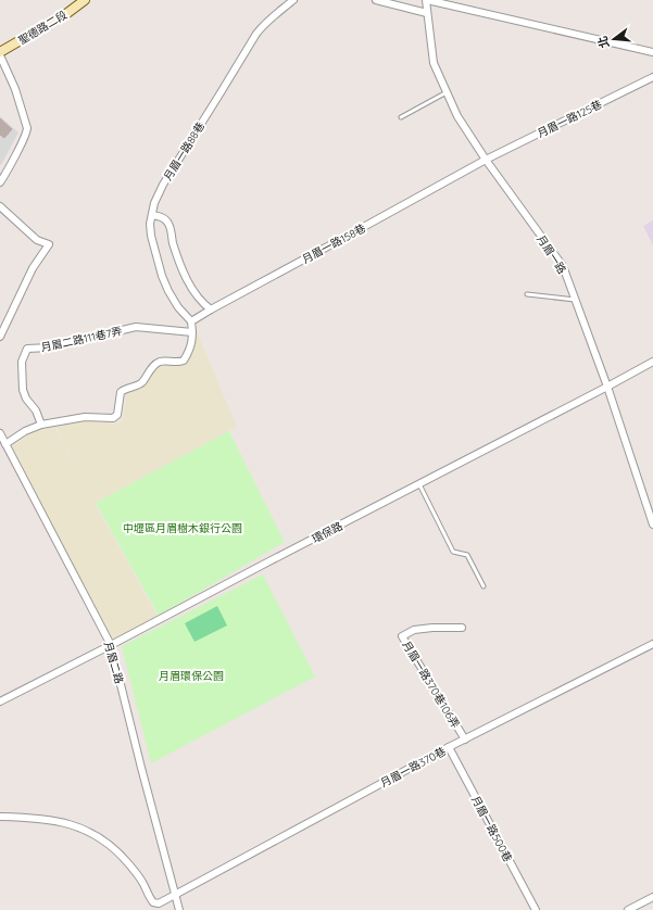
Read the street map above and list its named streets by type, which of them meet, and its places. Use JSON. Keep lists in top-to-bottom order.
{
  "streets": {
    "street": [
      "聖德路二段",
      "月眉一路125巷",
      "月眉一路88巷",
      "月眉一路158巷",
      "月眉一路",
      "月眉二路111巷7弄",
      "環保路",
      "月眉二路",
      "月眉一路370巷106弄",
      "月眉一路370巷",
      "月眉一路500巷"
    ]
  },
  "crossings": [
    ["月眉一路125巷", "月眉一路158巷"],
    ["月眉一路125巷", "月眉一路"],
    ["月眉一路88巷", "月眉一路158巷"],
    ["月眉一路158巷", "月眉一路"],
    ["月眉一路", "環保路"],
    ["環保路", "月眉二路"],
    ["月眉二路", "月眉一路370巷"],
    ["月眉一路370巷106弄", "月眉一路370巷"],
    ["月眉一路370巷", "月眉一路500巷"]
  ],
  "parks": ["中壢區月眉樹木銀行公園", "月眉環保公園"],
  "north": "left"
}
